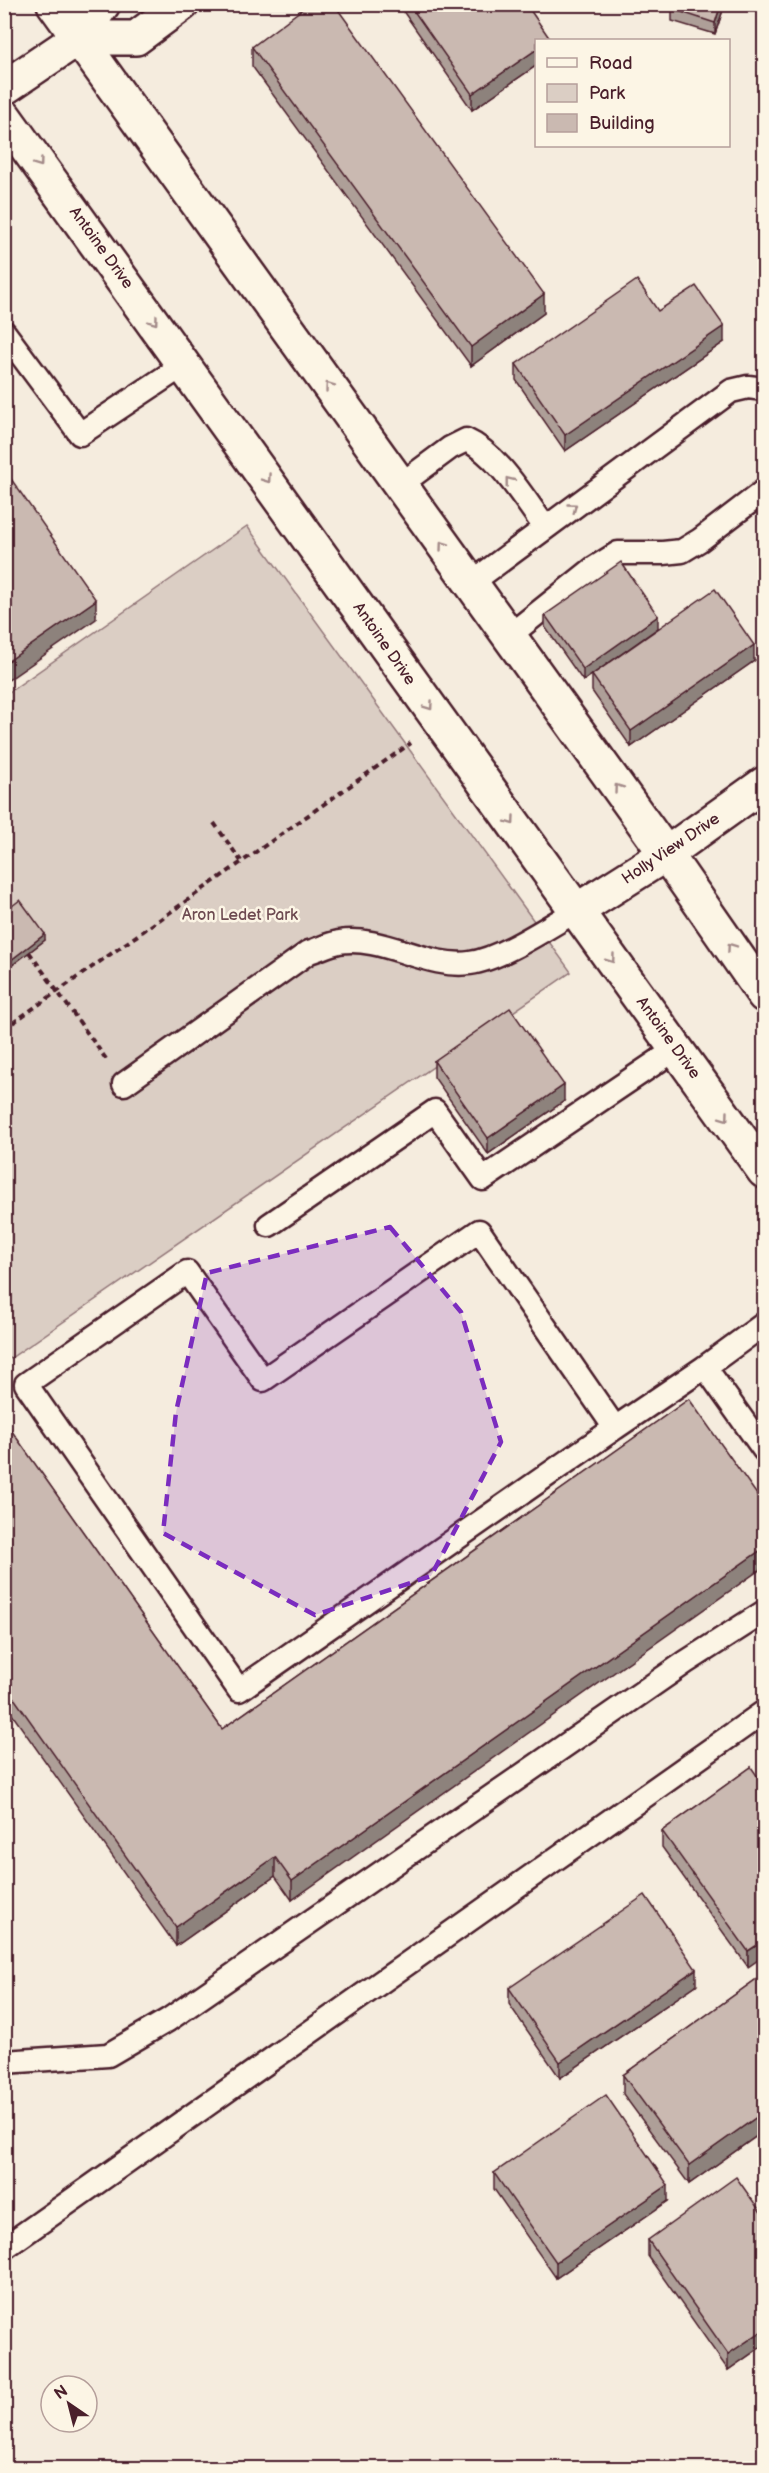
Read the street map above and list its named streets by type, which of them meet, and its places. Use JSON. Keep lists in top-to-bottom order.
{
  "streets": {
    "main road": ["Antoine Drive", "Holly View Drive"]
  },
  "crossings": [
    ["Antoine Drive", "Holly View Drive"]
  ],
  "parks": ["Aron Ledet Park"],
  "legend": ["Road", "Park", "Building"],
  "north": "top left"
}
